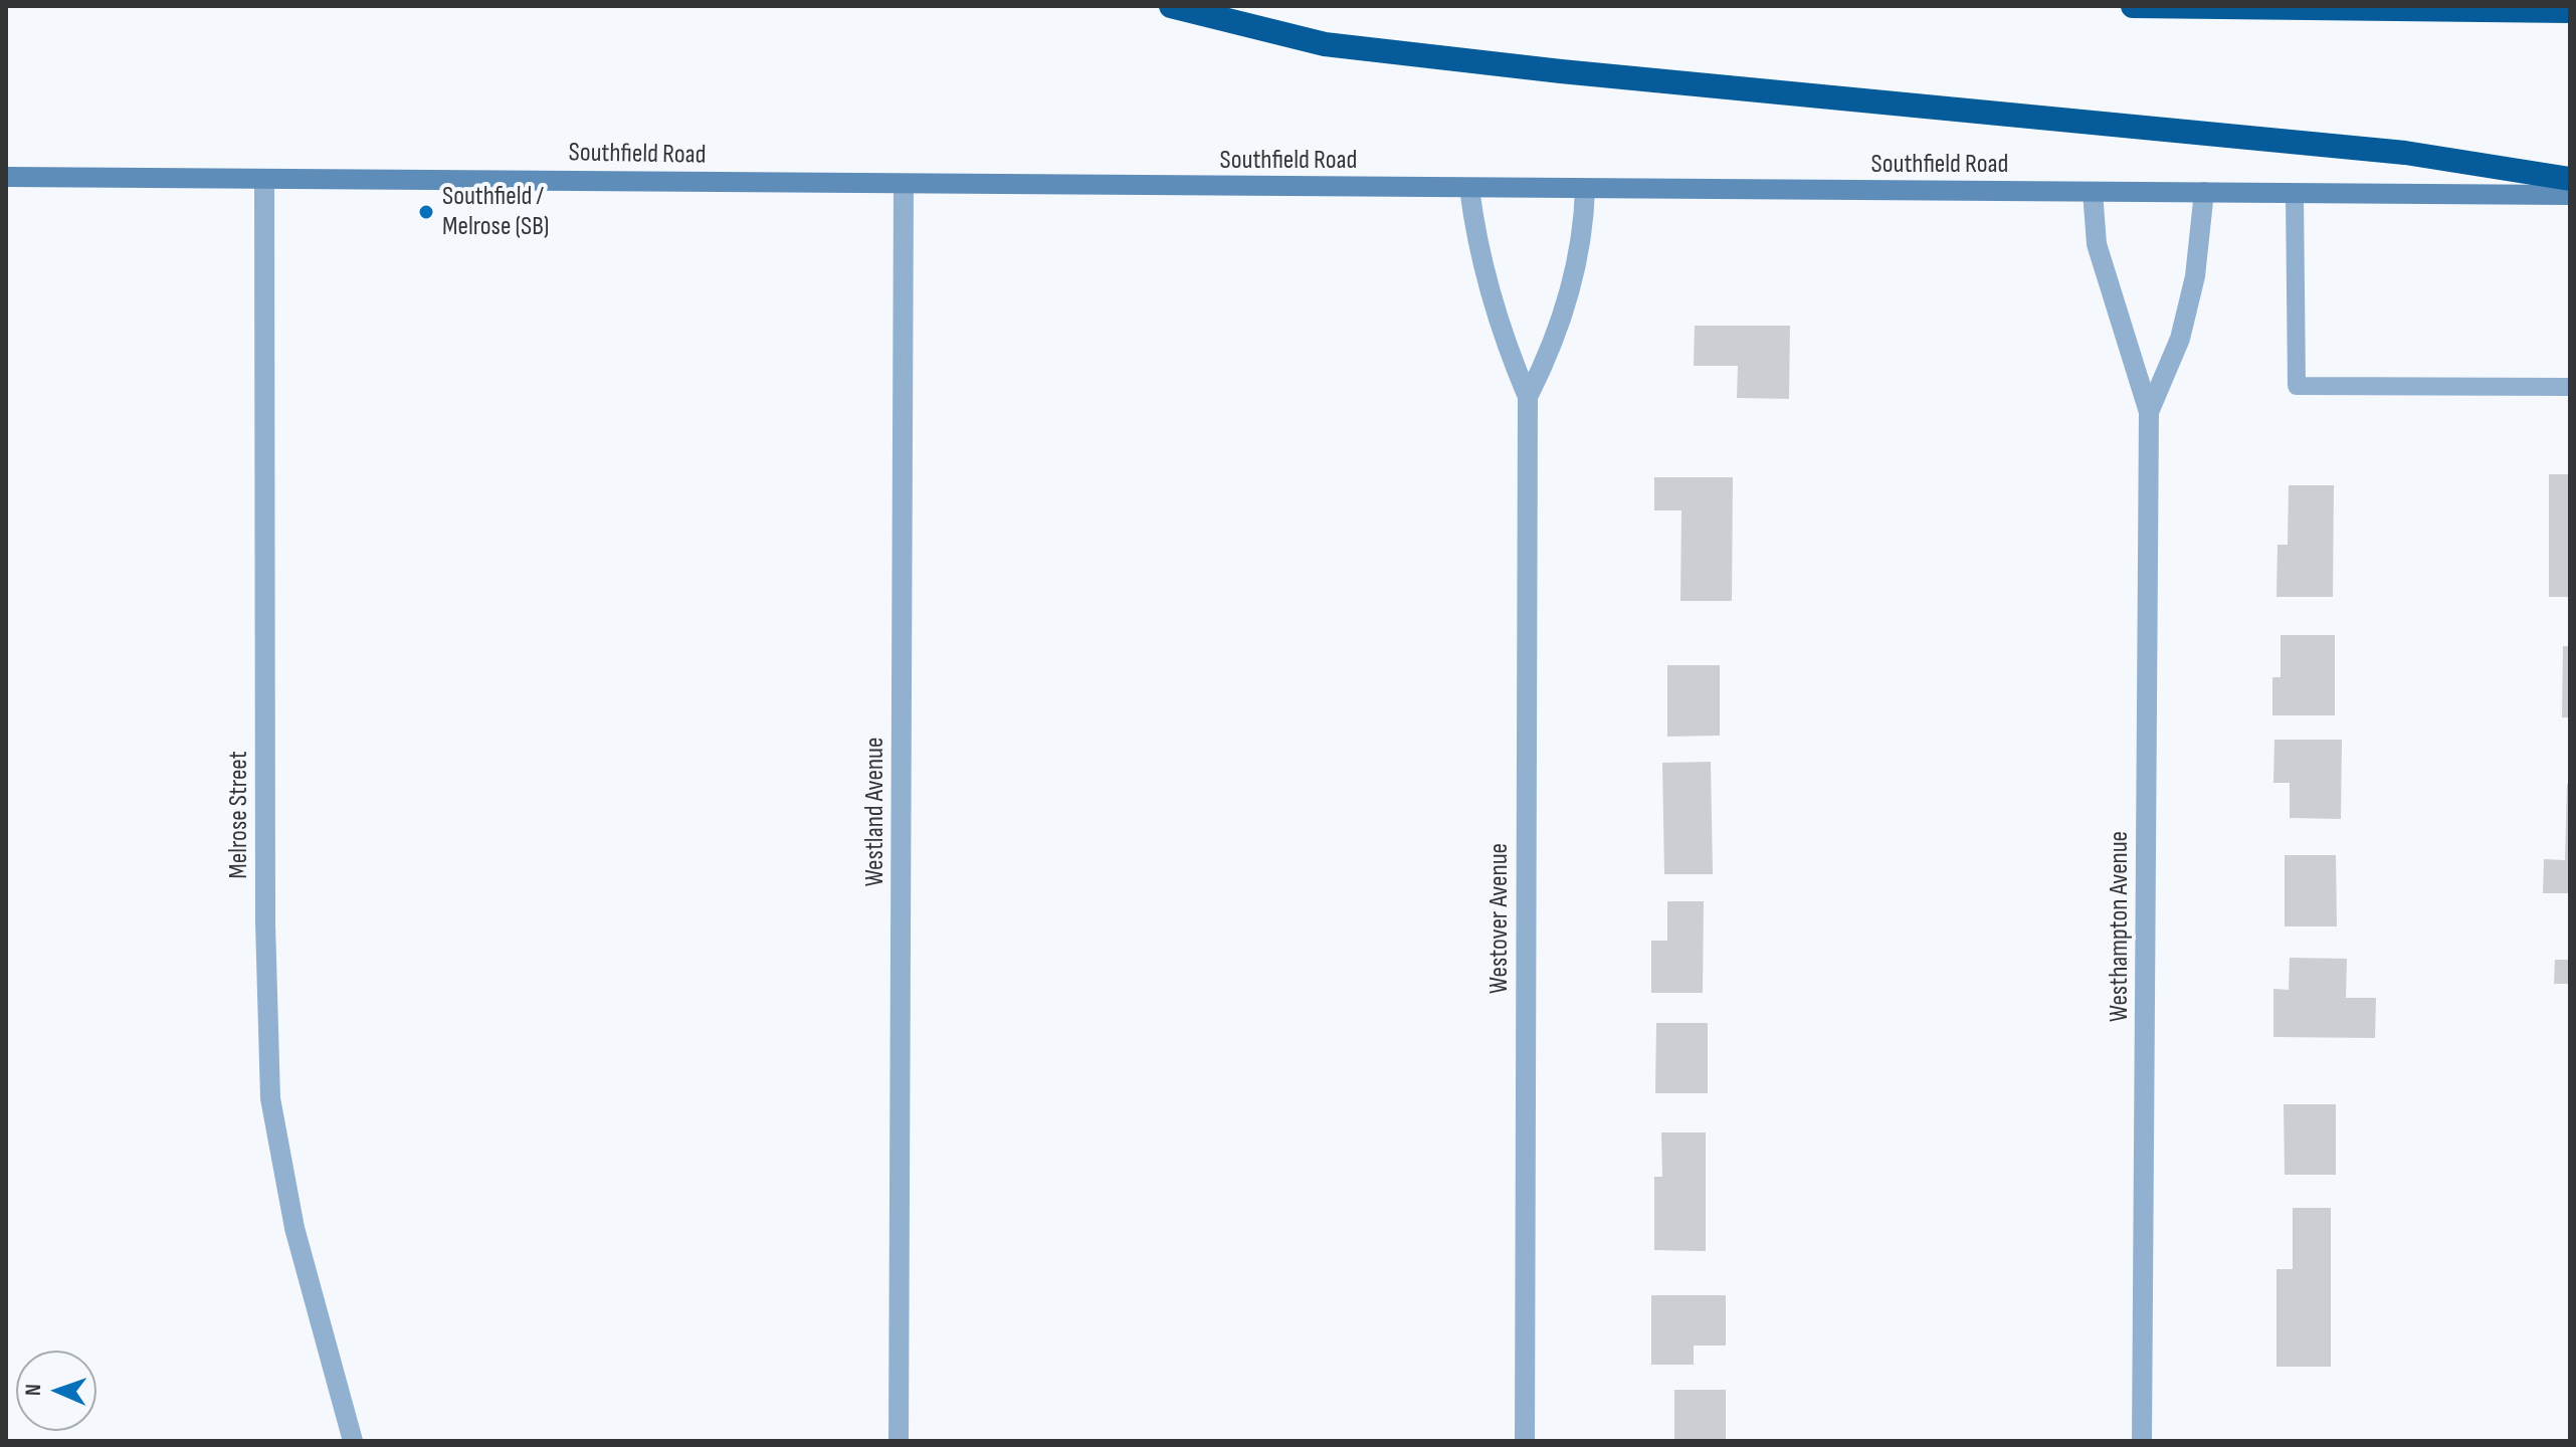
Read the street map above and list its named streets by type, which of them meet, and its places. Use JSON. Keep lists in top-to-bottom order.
{
  "streets": {
    "main road": ["Southfield Road"],
    "street": [
      "Westland Avenue",
      "Melrose Street",
      "Westover Avenue",
      "Westhampton Avenue"
    ]
  },
  "crossings": [
    ["Southfield Road", "Westland Avenue"],
    ["Southfield Road", "Melrose Street"],
    ["Southfield Road", "Westover Avenue"],
    ["Southfield Road", "Westhampton Avenue"]
  ],
  "places": ["Southfield / Melrose (SB)"],
  "north": "left"
}
